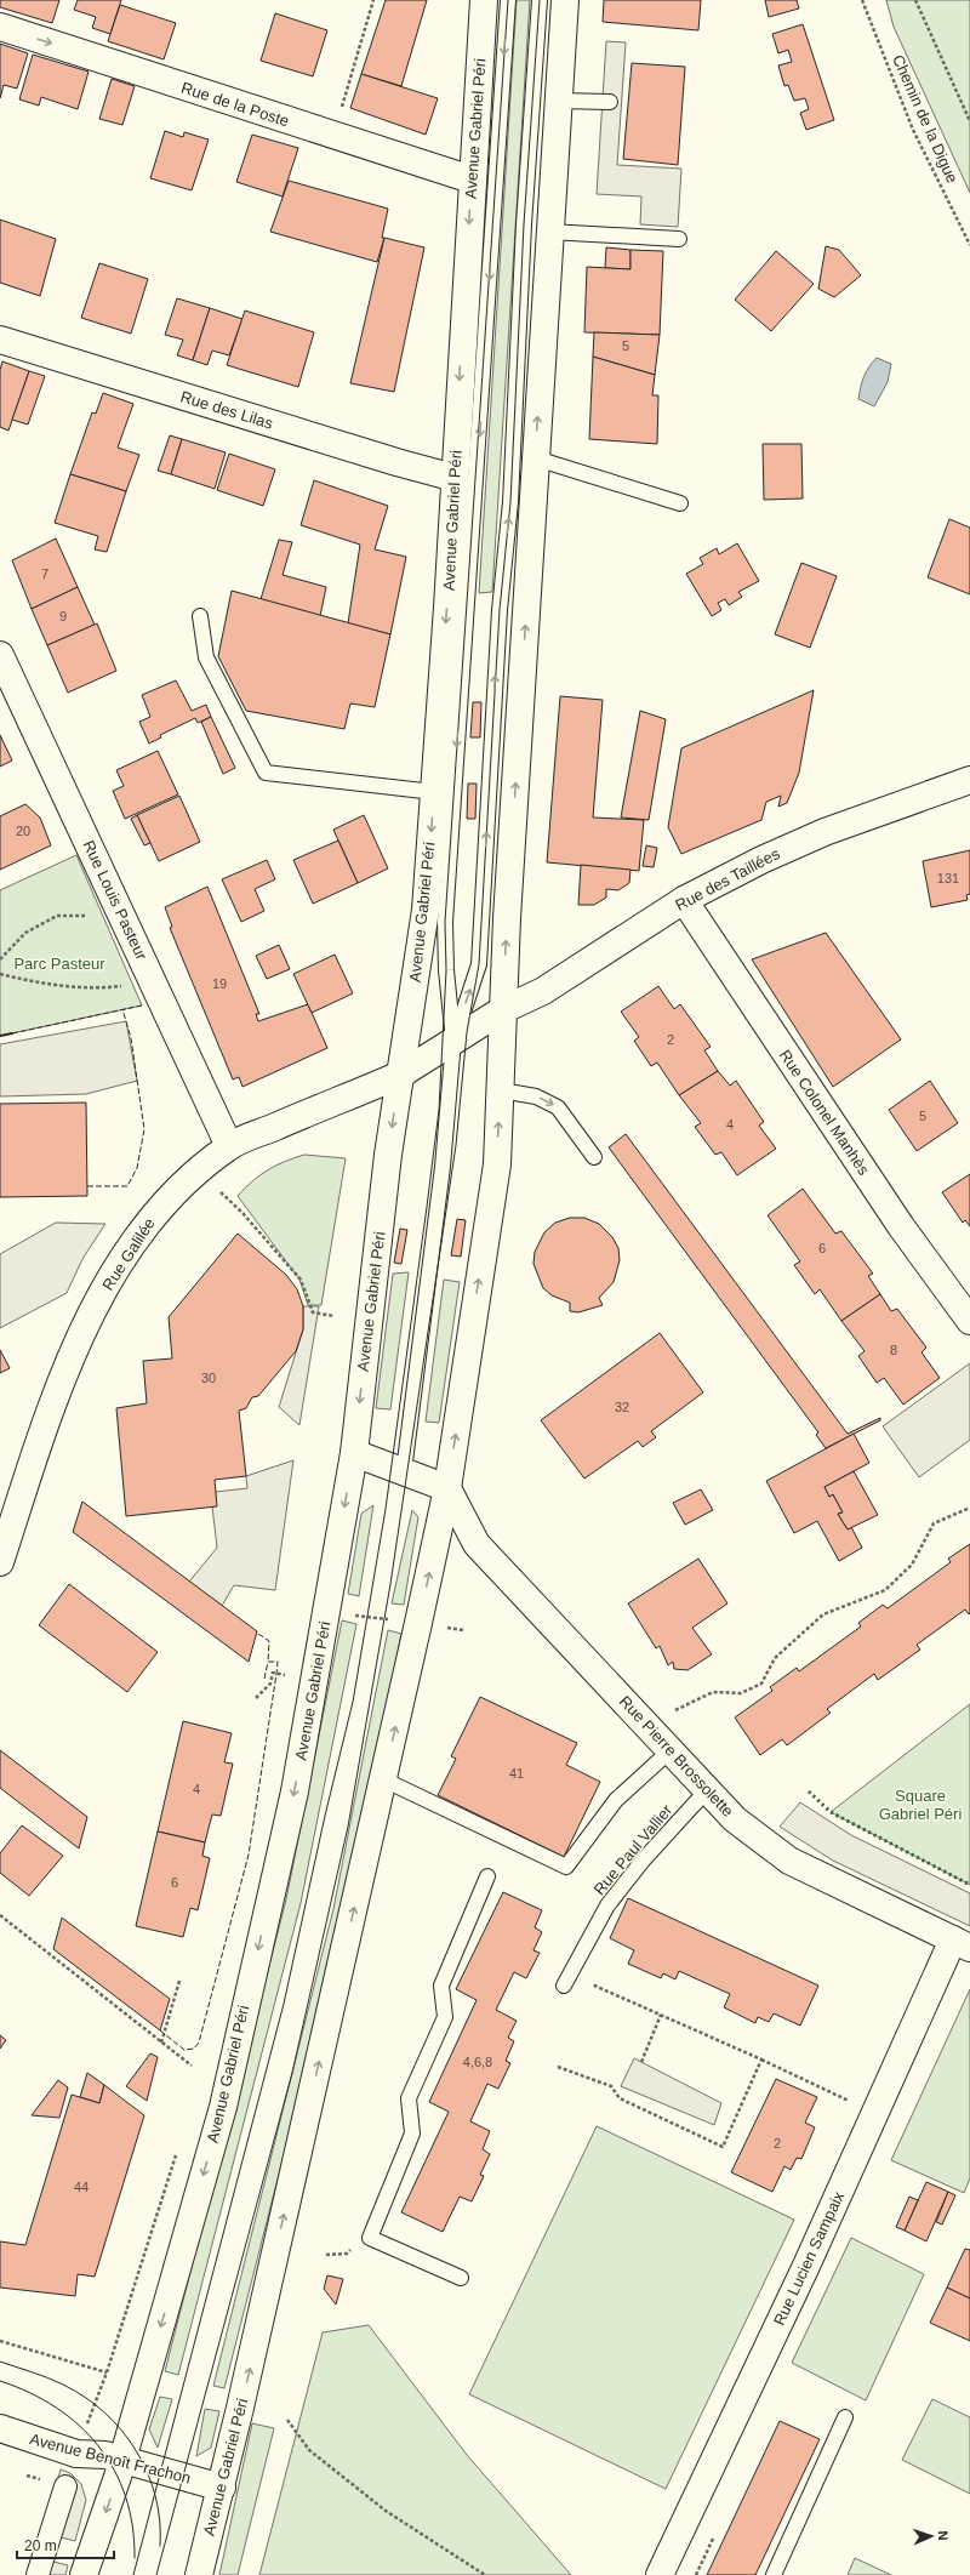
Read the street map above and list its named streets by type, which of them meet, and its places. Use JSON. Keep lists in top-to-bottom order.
{
  "streets": {
    "main road": [
      "Rue de la Poste",
      "Avenue Gabriel Péri",
      "Rue des Lilas",
      "Rue des Taillées",
      "Rue Louis Pasteur",
      "Rue Colonel Manhès",
      "Rue Galilée",
      "Rue Pierre Brossolette",
      "Rue Lucien Sampaix",
      "Avenue Benoît Frachon"
    ],
    "lane": ["Rue Paul Vallier"],
    "path": ["Chemin de la Digue"]
  },
  "crossings": [
    ["Rue de la Poste", "Avenue Gabriel Péri"],
    ["Avenue Gabriel Péri", "Rue des Lilas"],
    ["Avenue Gabriel Péri", "Rue des Taillées"],
    ["Avenue Gabriel Péri", "Rue Galilée"],
    ["Avenue Gabriel Péri", "Rue Pierre Brossolette"],
    ["Avenue Gabriel Péri", "Avenue Benoît Frachon"],
    ["Rue des Taillées", "Rue Colonel Manhès"],
    ["Rue des Taillées", "Rue Galilée"],
    ["Rue Louis Pasteur", "Rue Galilée"],
    ["Rue Pierre Brossolette", "Rue Paul Vallier"],
    ["Rue Pierre Brossolette", "Rue Lucien Sampaix"]
  ],
  "one_way": ["Rue de la Poste"],
  "parks": ["Parc Pasteur", "Square Gabriel Péri"],
  "house_numbers": [
    "5",
    "7",
    "9",
    "20",
    "131",
    "19",
    "2",
    "5",
    "4",
    "6",
    "8",
    "30",
    "32",
    "41",
    "4",
    "6",
    "4,6,8",
    "2",
    "44"
  ],
  "scale_bar": "20 m",
  "north": "right"
}
